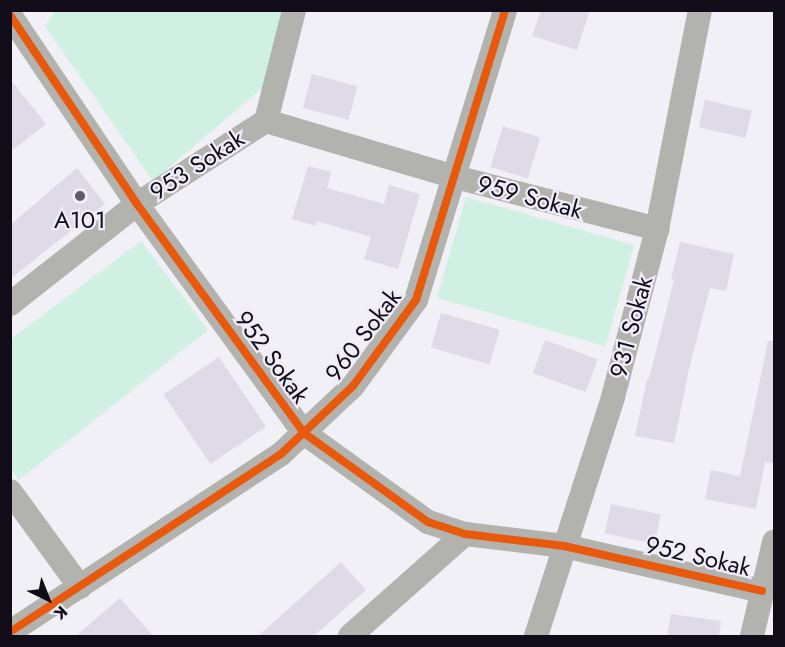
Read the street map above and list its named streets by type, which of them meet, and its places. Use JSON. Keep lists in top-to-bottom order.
{
  "streets": {
    "street": [
      "953 Sokak",
      "959 Sokak",
      "931 Sokak",
      "960 Sokak",
      "952 Sokak"
    ]
  },
  "crossings": [
    ["953 Sokak", "959 Sokak"],
    ["953 Sokak", "952 Sokak"],
    ["959 Sokak", "931 Sokak"],
    ["959 Sokak", "960 Sokak"],
    ["931 Sokak", "952 Sokak"],
    ["960 Sokak", "952 Sokak"]
  ],
  "places": ["A101"],
  "north": "bottom right"
}
